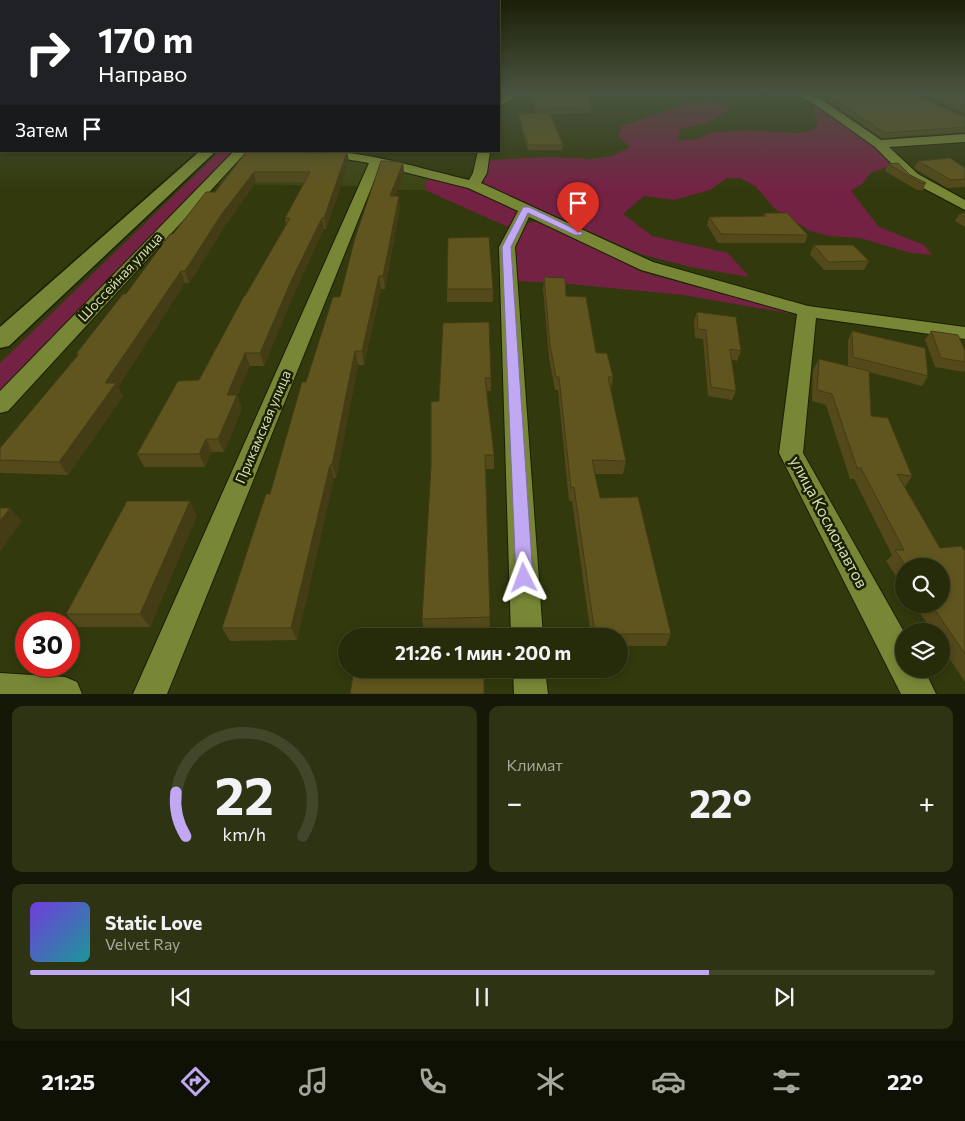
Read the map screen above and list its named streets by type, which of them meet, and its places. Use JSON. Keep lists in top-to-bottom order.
{
  "streets": {
    "street": ["Шоссейная улица", "Прикамская улица", "улица Космонавтов"]
  },
  "page": {
    "turn": ["170 m", "Направо"],
    "then": "Затем",
    "limit": "30",
    "trip": "21:26 · 1 мин · 200 m",
    "tile": "Климат",
    "heat": ["−", "22°", "+"],
    "song": ["Static Love", "Velvet Ray"],
    "tabs": ["21:25", "22°"],
    "gauge": ["22", "km/h"]
  }
}
